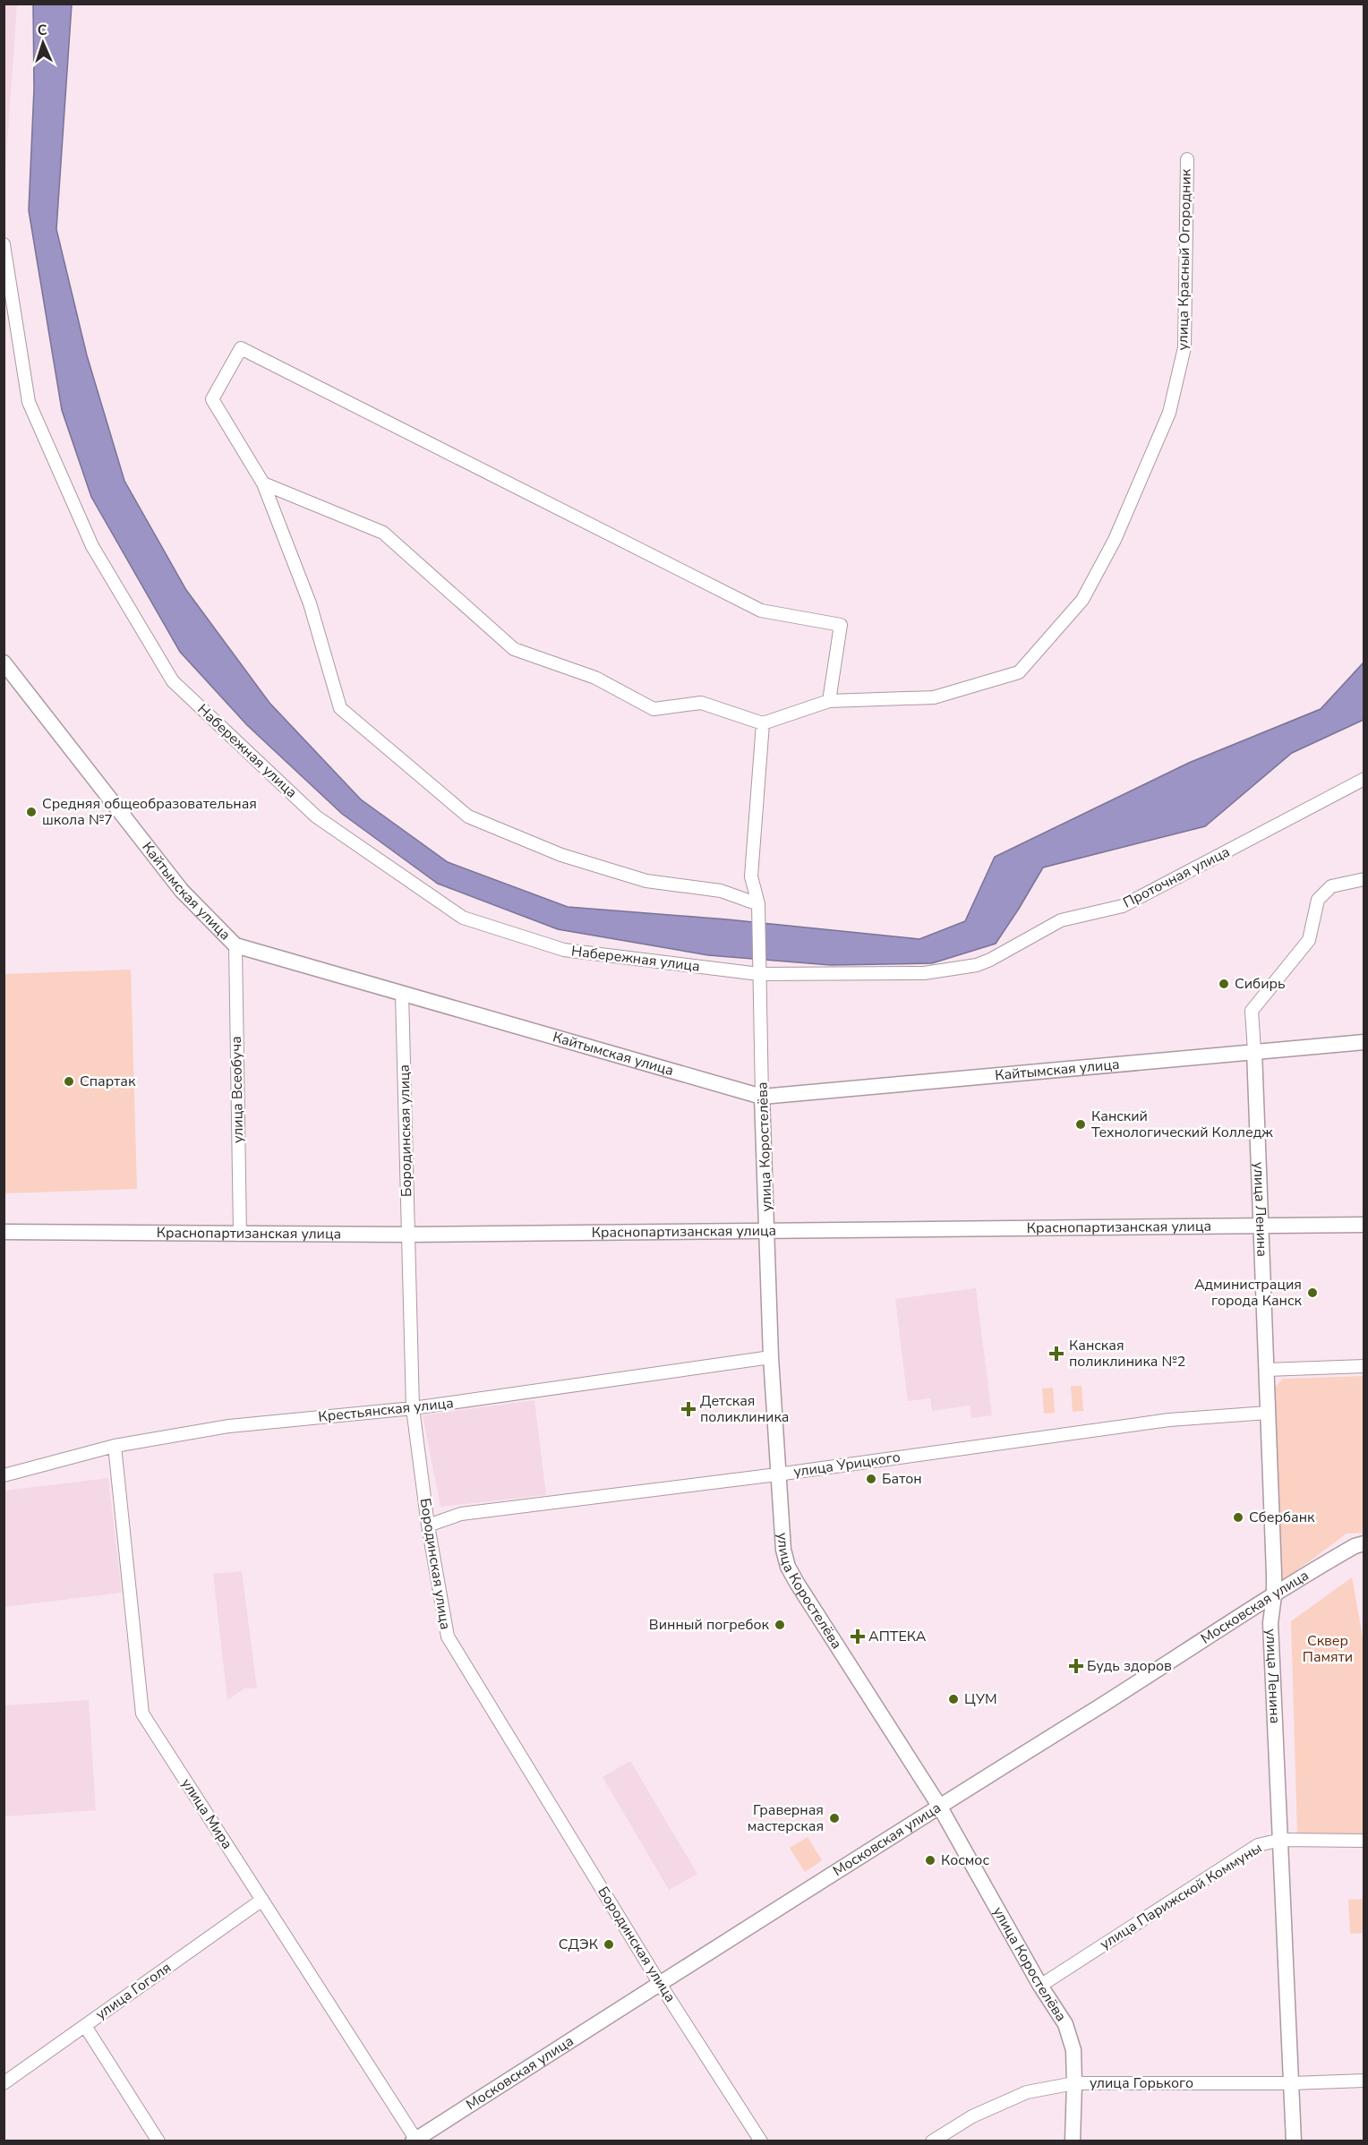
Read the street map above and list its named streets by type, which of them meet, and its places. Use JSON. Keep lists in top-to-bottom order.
{
  "streets": {
    "street": [
      "улица Красный Огородник",
      "Набережная улица",
      "Проточная улица",
      "Кайтымская улица",
      "улица Всеобуча",
      "Бородинская улица",
      "улица Коростелёва",
      "улица Ленина",
      "Краснопартизанская улица",
      "Крестьянская улица",
      "улица Урицкого",
      "Московская улица",
      "улица Мира",
      "улица Парижской Коммуны",
      "улица Гоголя",
      "улица Горького"
    ]
  },
  "crossings": [
    ["улица Красный Огородник", "улица Коростелёва"],
    ["Набережная улица", "Проточная улица"],
    ["Набережная улица", "улица Коростелёва"],
    ["Проточная улица", "улица Коростелёва"],
    ["Кайтымская улица", "улица Всеобуча"],
    ["Кайтымская улица", "Бородинская улица"],
    ["Кайтымская улица", "улица Коростелёва"],
    ["Кайтымская улица", "улица Ленина"],
    ["улица Всеобуча", "Краснопартизанская улица"],
    ["Бородинская улица", "Краснопартизанская улица"],
    ["Бородинская улица", "Крестьянская улица"],
    ["Бородинская улица", "улица Урицкого"],
    ["Бородинская улица", "Московская улица"],
    ["улица Коростелёва", "Краснопартизанская улица"],
    ["улица Коростелёва", "Крестьянская улица"],
    ["улица Коростелёва", "улица Урицкого"],
    ["улица Коростелёва", "Московская улица"],
    ["улица Коростелёва", "улица Парижской Коммуны"],
    ["улица Коростелёва", "улица Горького"],
    ["улица Ленина", "Краснопартизанская улица"],
    ["улица Ленина", "улица Урицкого"],
    ["улица Ленина", "Московская улица"],
    ["улица Ленина", "улица Парижской Коммуны"],
    ["улица Ленина", "улица Горького"],
    ["Крестьянская улица", "улица Мира"],
    ["Московская улица", "улица Мира"],
    ["улица Мира", "улица Гоголя"]
  ],
  "parks": ["Сквер Памяти"],
  "places": {
    "other": [
      "Средняя общеобразовательная школа №7",
      "Сибирь",
      "Спартак",
      "Канский Технологический Колледж",
      "Администрация города Канск",
      "Батон",
      "Сбербанк",
      "Винный погребок",
      "ЦУМ",
      "Граверная мастерская",
      "Космос",
      "СДЭК"
    ],
    "health": [
      "Канская поликлиника №2",
      "Детская поликлиника",
      "АПТЕКА",
      "Будь здоров"
    ]
  },
  "north": "top"
}
